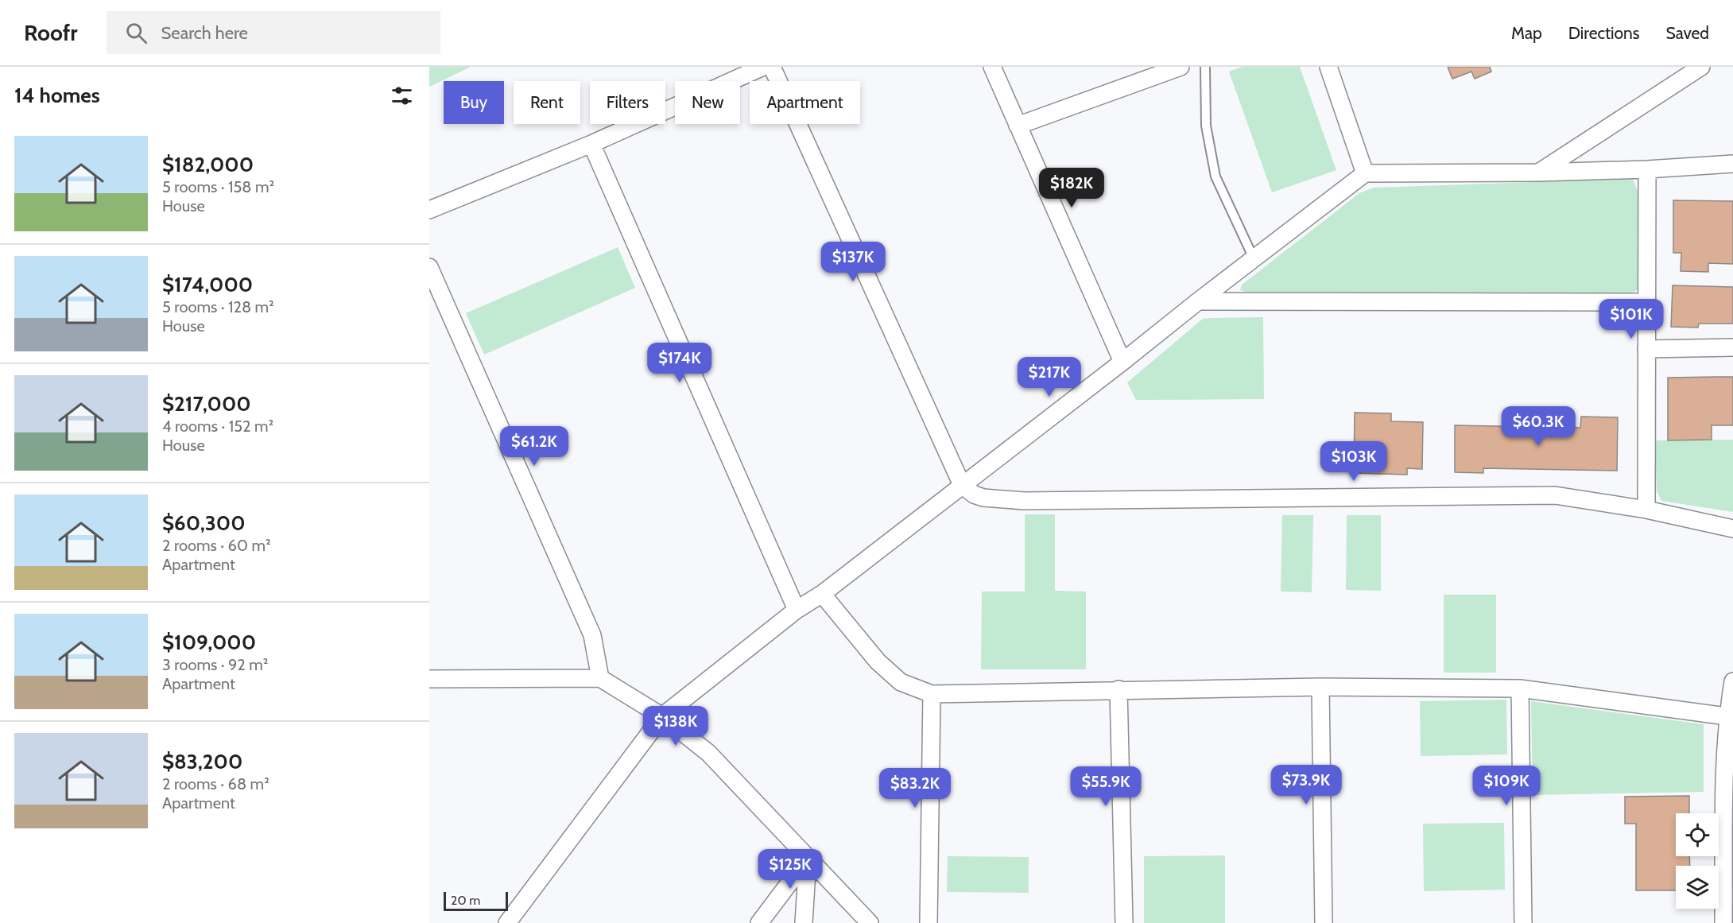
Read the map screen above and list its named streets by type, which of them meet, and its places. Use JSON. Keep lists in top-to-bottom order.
{
  "scale_bar": "20 m",
  "page": {
    "header": "Roofr",
    "search": "Search here",
    "nav": ["Map", "Directions", "Saved"],
    "heading": "14 homes",
    "chip": [
      "Buy",
      "Rent",
      "Filters",
      "New",
      "Apartment"
    ],
    "list": [
      {
        "name": "$182,000",
        "note": "5 rooms · 158 m² · House"
      },
      {
        "name": "$174,000",
        "note": "5 rooms · 128 m² · House"
      },
      {
        "name": "$217,000",
        "note": "4 rooms · 152 m² · House"
      },
      {
        "name": "$60,300",
        "note": "2 rooms · 60 m² · Apartment"
      },
      {
        "name": "$109,000",
        "note": "3 rooms · 92 m² · Apartment"
      },
      {
        "name": "$83,200",
        "note": "2 rooms · 68 m² · Apartment"
      }
    ],
    "price": [
      "$182K",
      "$137K",
      "$101K",
      "$174K",
      "$217K",
      "$60.3K",
      "$61.2K",
      "$103K",
      "$138K",
      "$73.9K",
      "$109K",
      "$55.9K",
      "$83.2K",
      "$125K"
    ],
    "scale": "20 m"
  }
}
